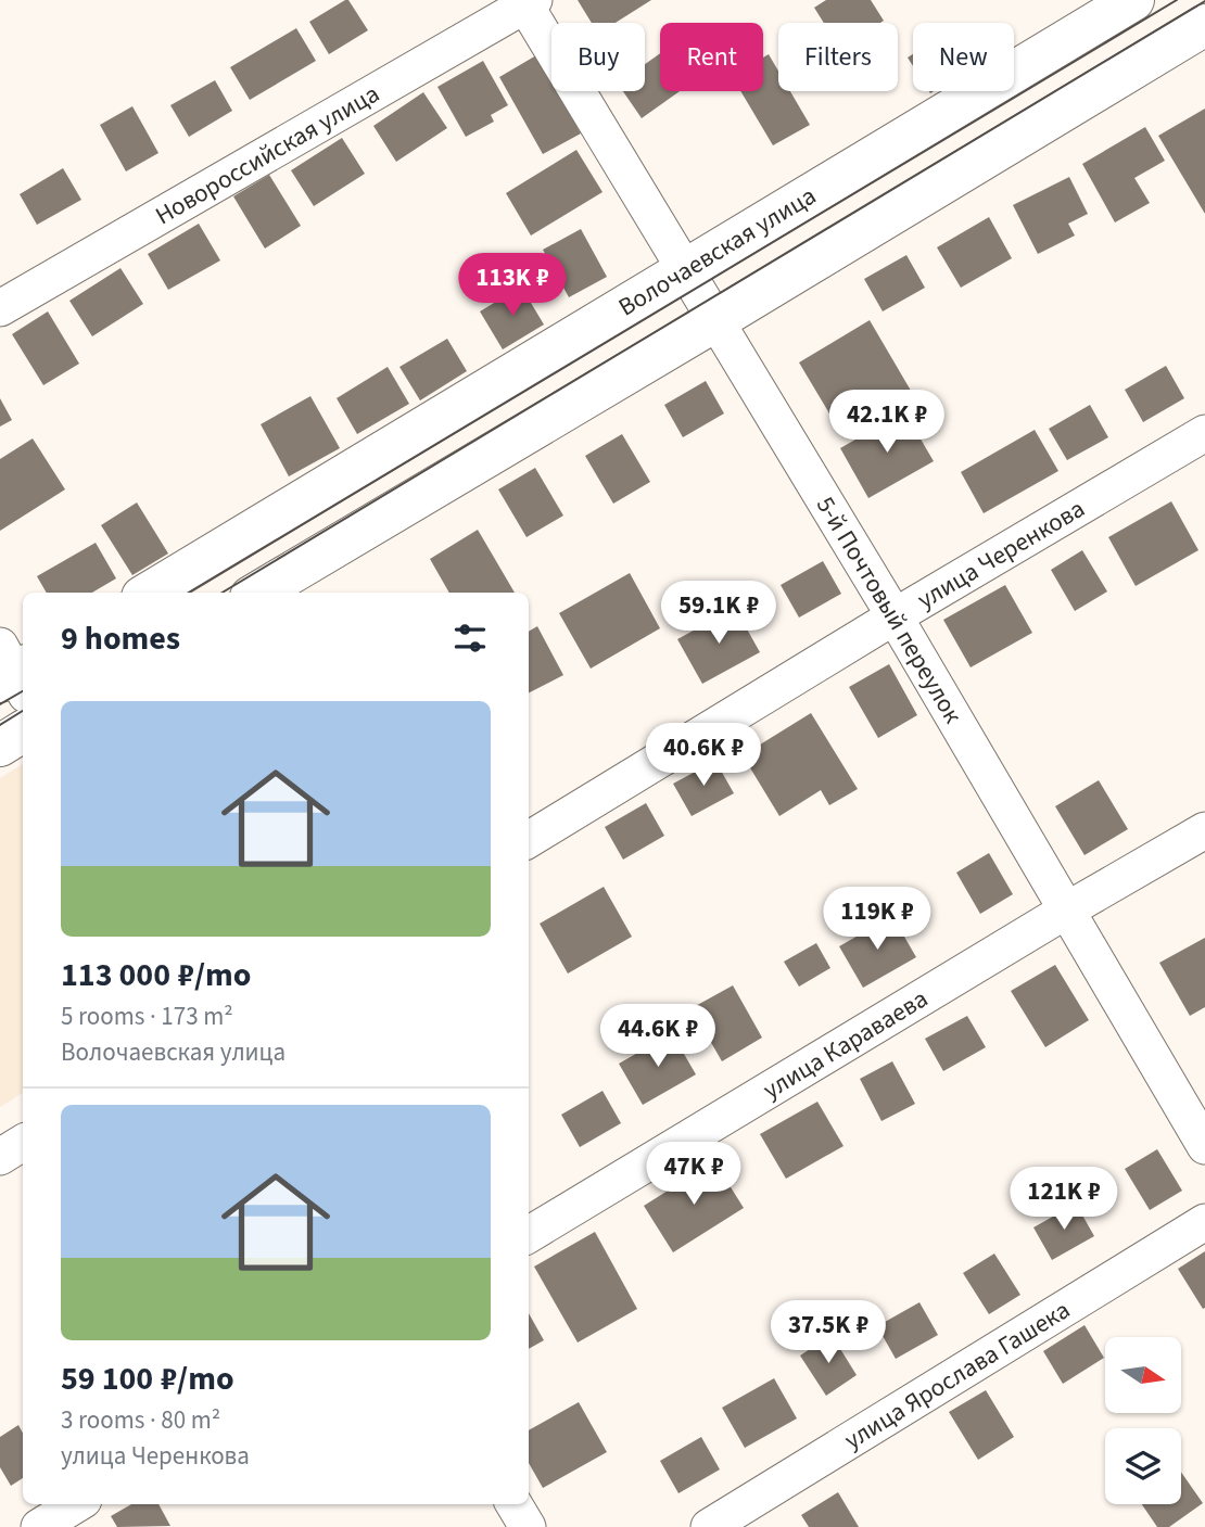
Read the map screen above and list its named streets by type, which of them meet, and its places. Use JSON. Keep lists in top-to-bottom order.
{
  "streets": {
    "main road": ["Волочаевская улица"],
    "street": [
      "Новороссийская улица",
      "улица Черенкова",
      "5-й Почтовый переулок",
      "улица Караваева",
      "улица Ярослава Гашека"
    ]
  },
  "crossings": [
    ["Новороссийская улица", "5-й Почтовый переулок"],
    ["Волочаевская улица", "5-й Почтовый переулок"],
    ["улица Черенкова", "5-й Почтовый переулок"],
    ["5-й Почтовый переулок", "улица Караваева"]
  ],
  "north": "right",
  "page": {
    "chip": [
      "Buy",
      "Rent",
      "Filters",
      "New"
    ],
    "price": [
      "113K ₽",
      "42.1K ₽",
      "59.1K ₽",
      "40.6K ₽",
      "119K ₽",
      "44.6K ₽",
      "47K ₽",
      "121K ₽",
      "37.5K ₽"
    ],
    "heading": "9 homes",
    "list": [
      {
        "name": "113 000 ₽/mo",
        "note": "5 rooms · 173 m² · Волочаевская улица"
      },
      {
        "name": "59 100 ₽/mo",
        "note": "3 rooms · 80 m² · улица Черенкова"
      }
    ]
  }
}
